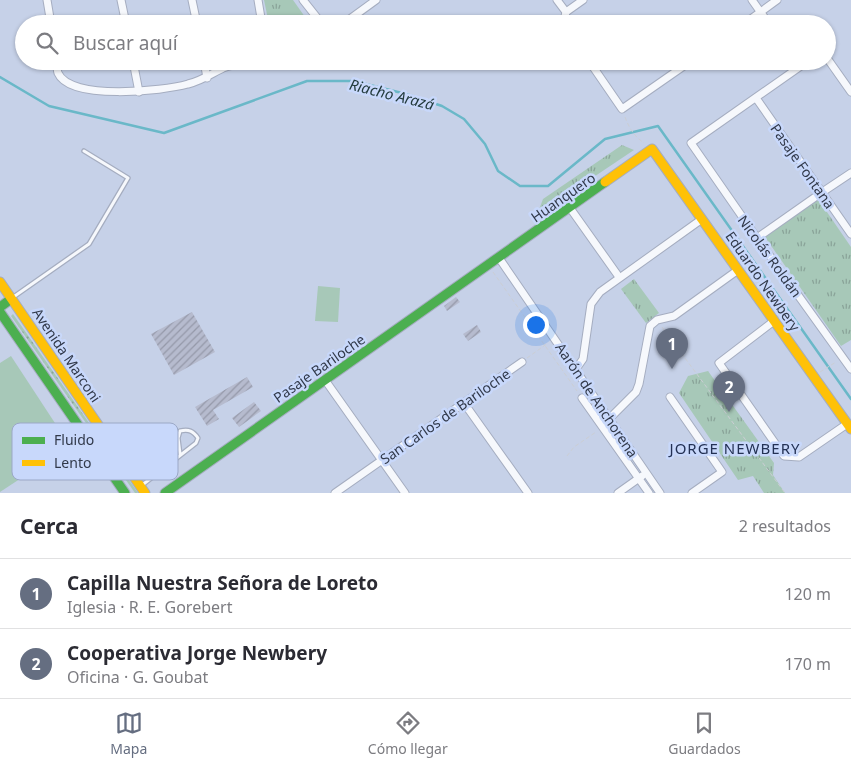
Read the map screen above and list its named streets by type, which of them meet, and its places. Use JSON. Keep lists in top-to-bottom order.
{
  "streets": {
    "street": [
      "Pasaje Fontana",
      "Huanquero",
      "Nicolás Roldán",
      "Eduardo Newbery",
      "Avenida Marconi",
      "Pasaje Bariloche",
      "Aarón de Anchorena",
      "San Carlos de Bariloche"
    ]
  },
  "crossings": [
    ["Pasaje Fontana", "Nicolás Roldán"],
    ["Huanquero", "Eduardo Newbery"],
    ["Huanquero", "Pasaje Bariloche"],
    ["Huanquero", "Aarón de Anchorena"],
    ["Aarón de Anchorena", "San Carlos de Bariloche"]
  ],
  "districts": ["JORGE NEWBERY"],
  "water": ["Riacho Arazá"],
  "legend": ["Fluido", "Lento"],
  "page": {
    "search": "Buscar aquí",
    "pins": ["1", "2"],
    "heading": ["Cerca", "2 resultados"],
    "list": [
      {
        "mark": "1",
        "name": "Capilla Nuestra Señora de Loreto",
        "note": "Iglesia · R. E. Gorebert",
        "value": "120 m"
      },
      {
        "mark": "2",
        "name": "Cooperativa Jorge Newbery",
        "note": "Oficina · G. Goubat",
        "value": "170 m"
      }
    ],
    "nav": ["Mapa", "Cómo llegar", "Guardados"]
  }
}
